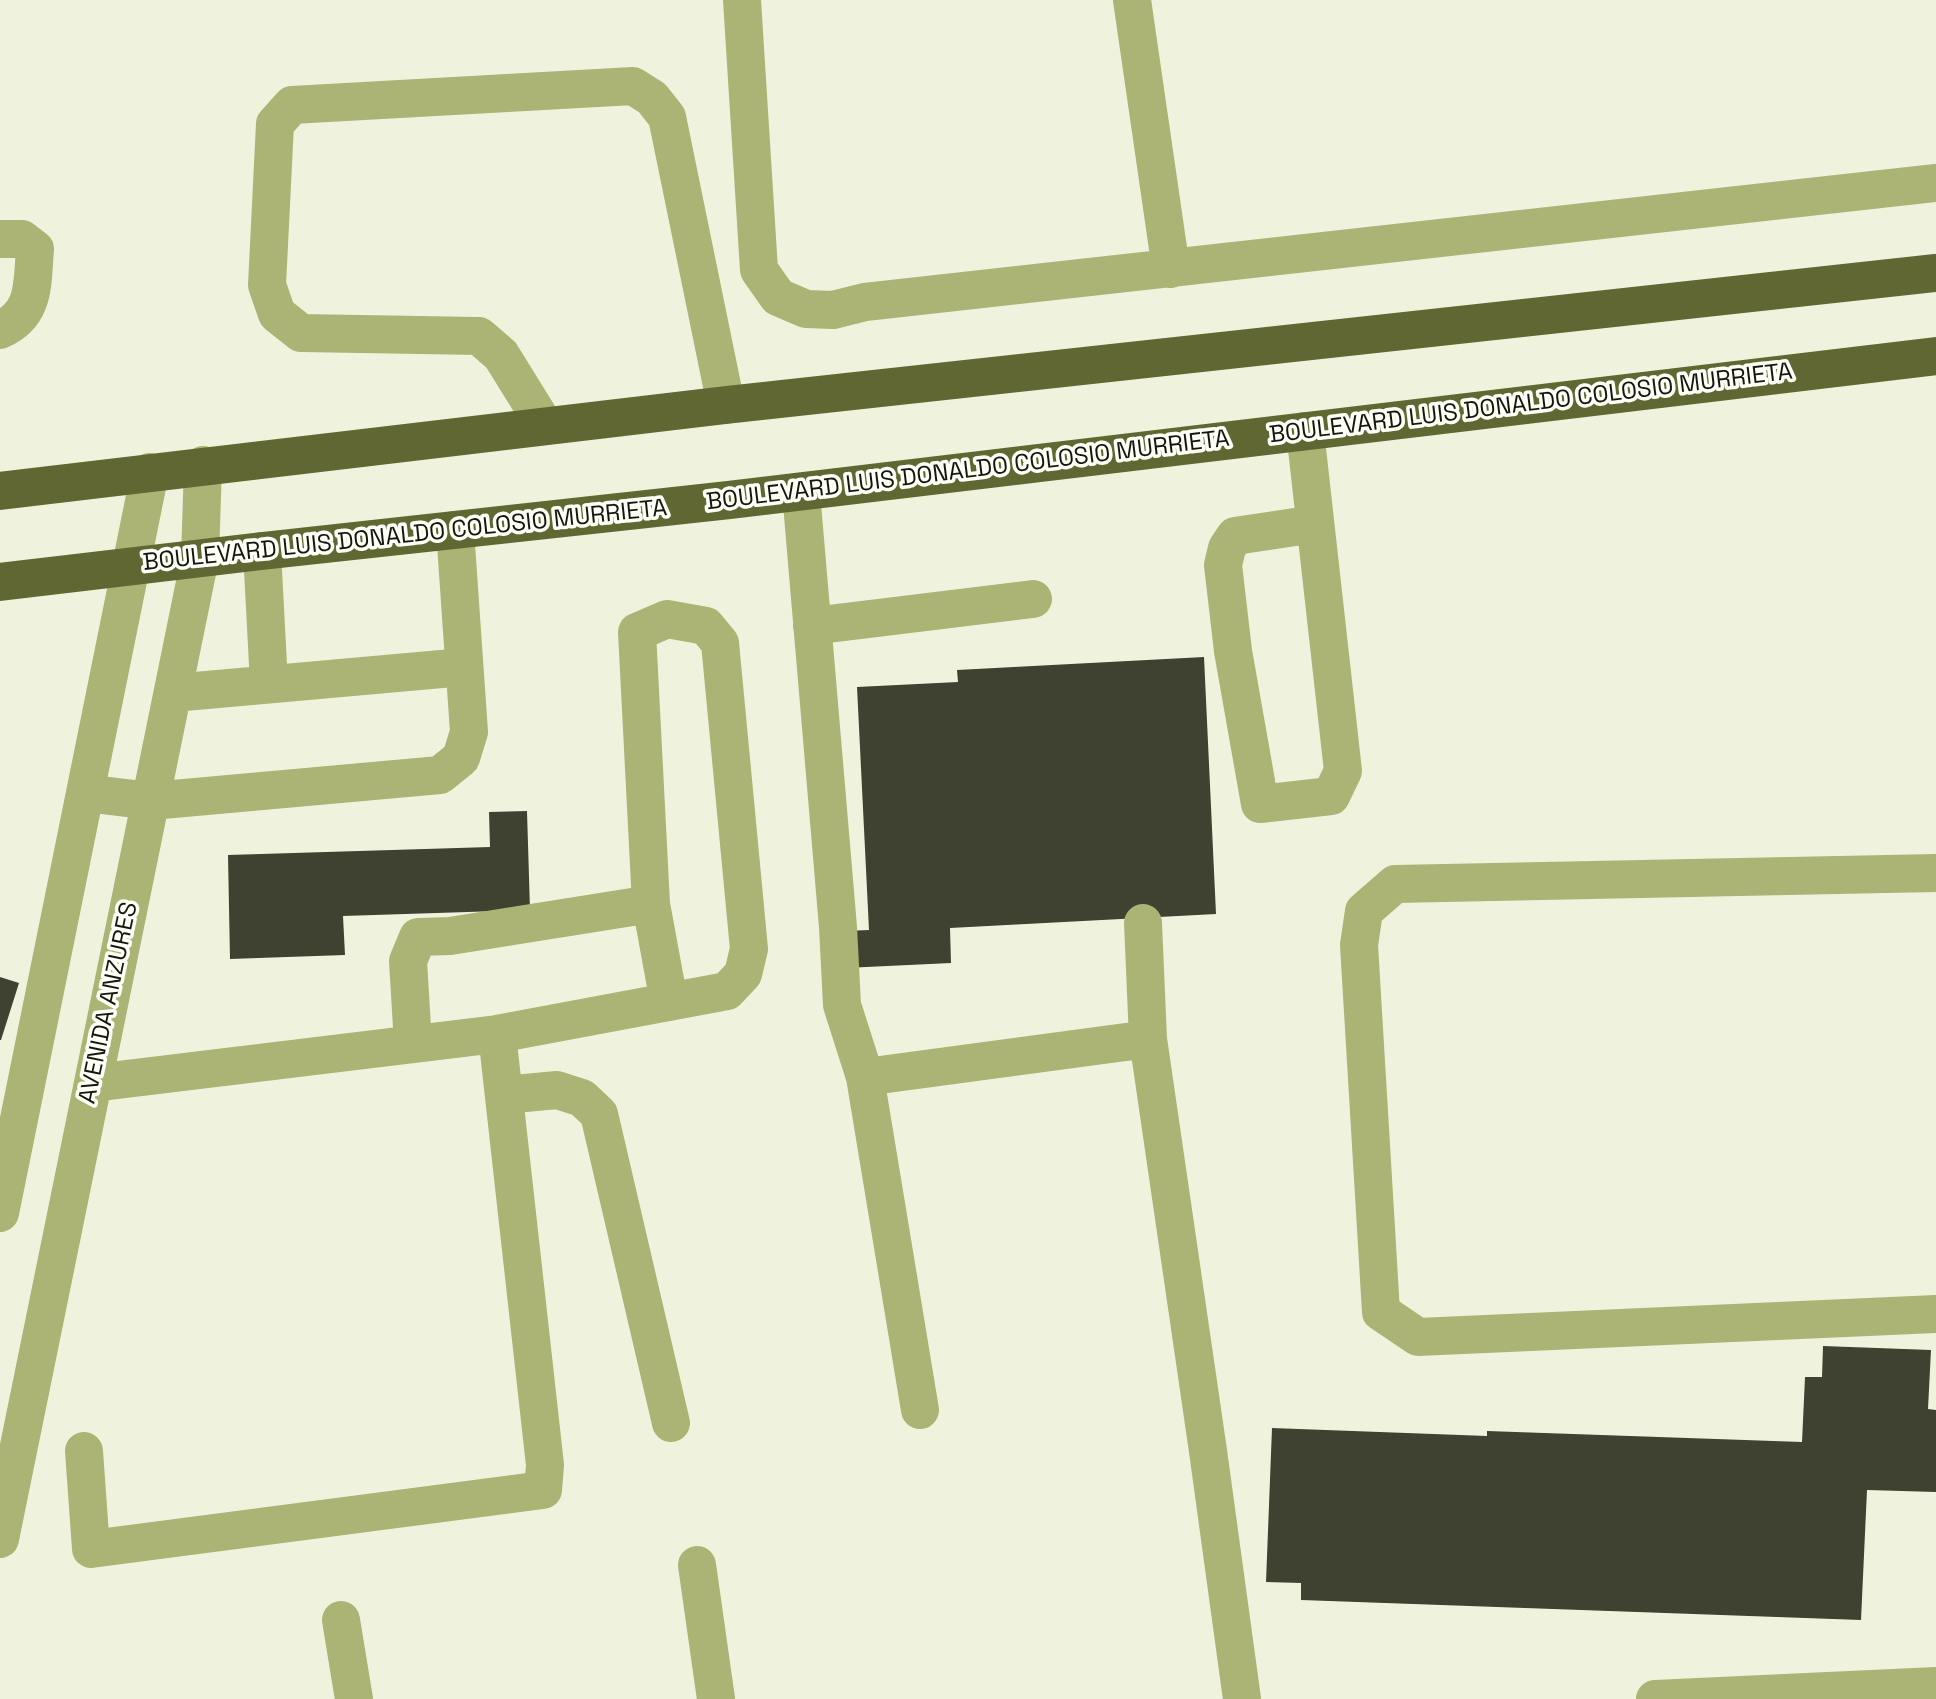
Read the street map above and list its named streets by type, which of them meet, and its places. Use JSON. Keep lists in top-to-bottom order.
{
  "streets": {
    "highway": ["BOULEVARD LUIS DONALDO COLOSIO MURRIETA"],
    "street": ["AVENIDA ANZURES"]
  },
  "crossings": [
    ["BOULEVARD LUIS DONALDO COLOSIO MURRIETA", "AVENIDA ANZURES"]
  ]
}
